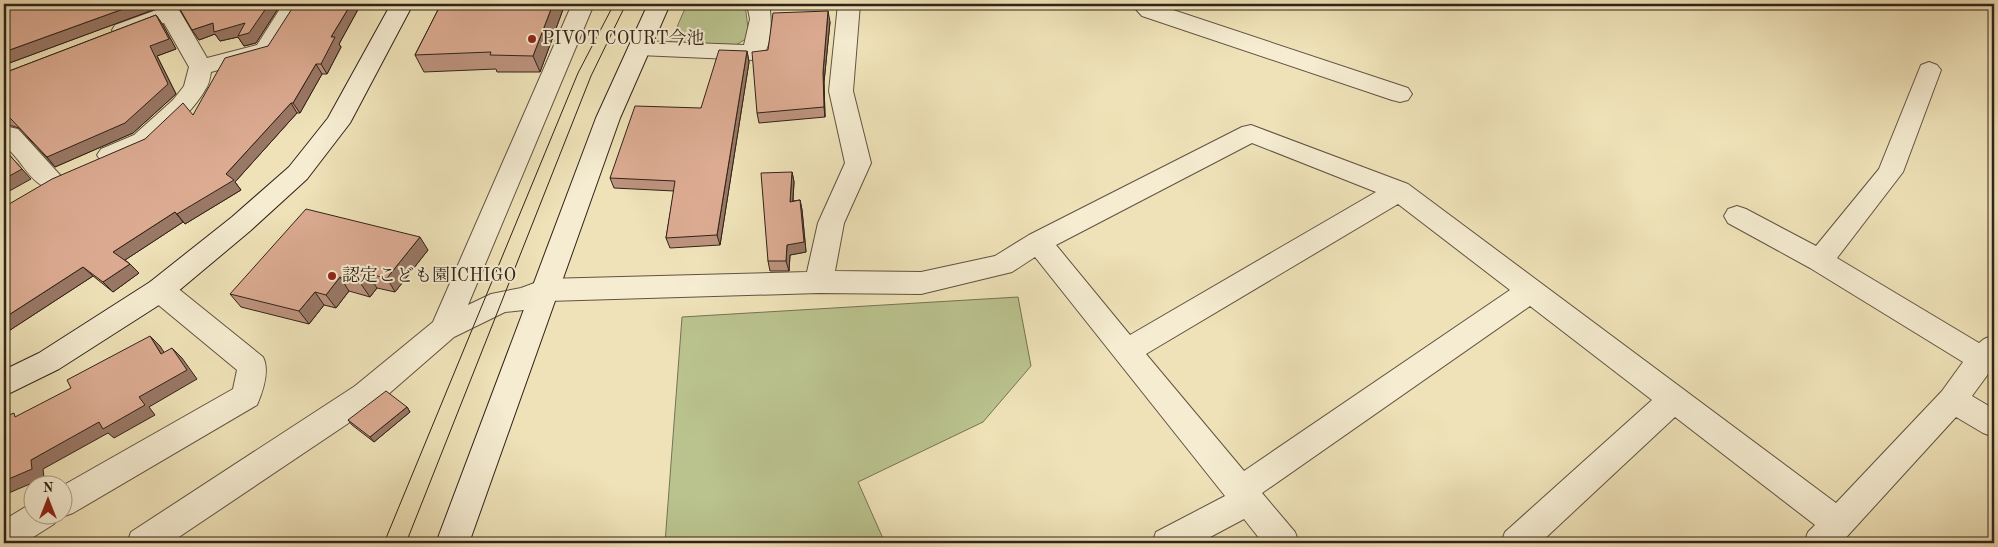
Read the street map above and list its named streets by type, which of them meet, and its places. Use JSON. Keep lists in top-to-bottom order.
{
  "places": ["PIVOT COURT今池", "認定こども園ICHIGO"],
  "north": "top"
}
